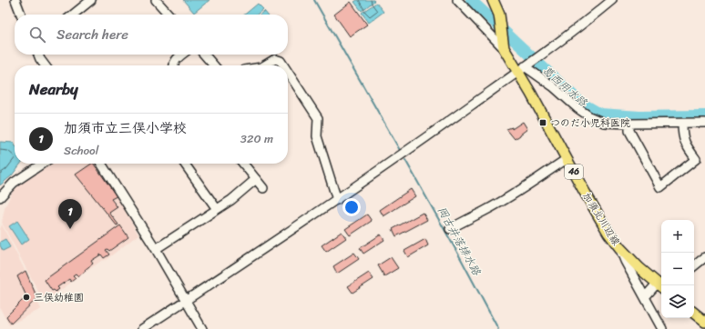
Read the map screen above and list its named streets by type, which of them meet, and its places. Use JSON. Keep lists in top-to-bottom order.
{
  "streets": {
    "main road": ["46", "加須北川辺線"]
  },
  "crossings": [
    ["46", "加須北川辺線"]
  ],
  "water": ["葛西用水路", "岡古井落排水路"],
  "places": {
    "transit": ["つのだ小児科医院"],
    "other": ["三俣幼稚園"]
  },
  "page": {
    "search": "Search here",
    "heading": "Nearby",
    "list": [
      {
        "mark": "1",
        "name": "加須市立三俣小学校",
        "note": "School",
        "value": "320 m"
      }
    ],
    "pins": "1",
    "map_buttons": ["+", "−"]
  }
}
